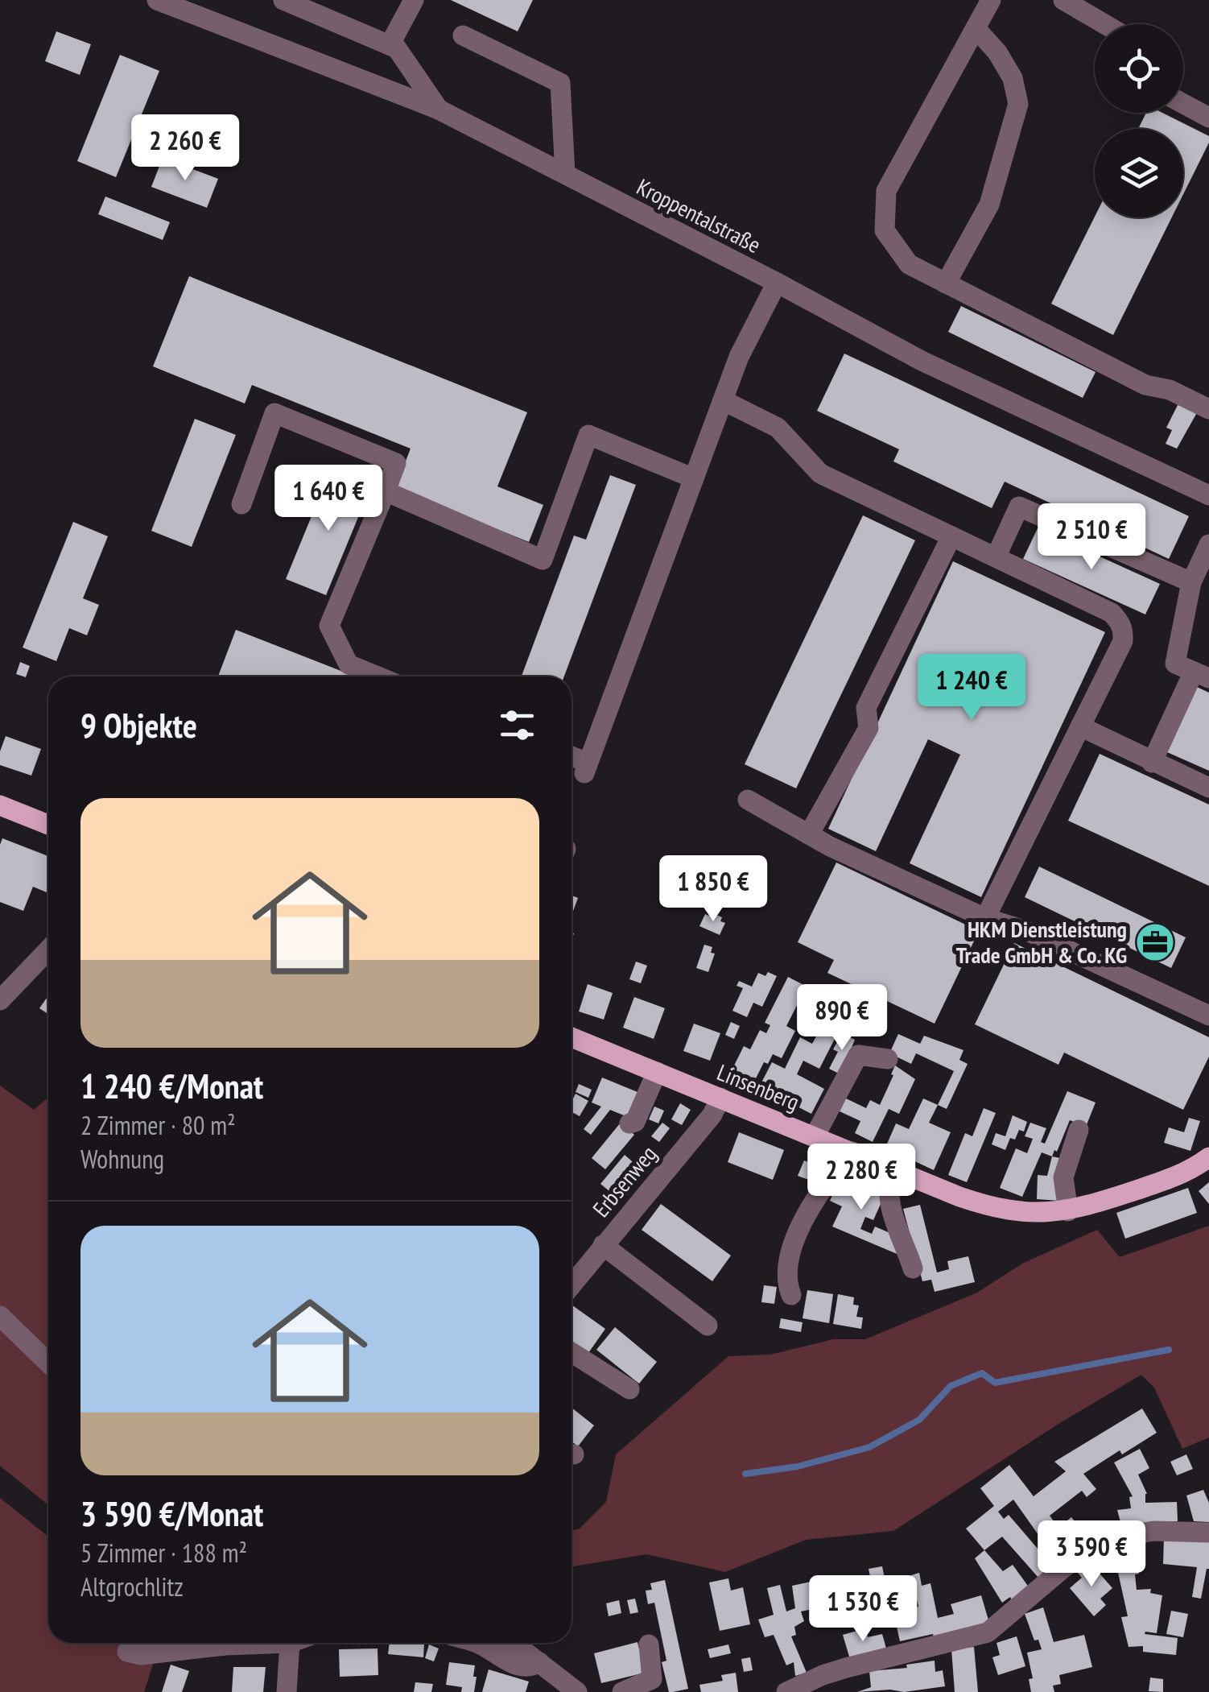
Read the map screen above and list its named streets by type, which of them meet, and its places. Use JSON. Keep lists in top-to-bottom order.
{
  "streets": {
    "main road": ["Linsenberg"],
    "street": ["Kroppentalstraße", "Erbsenweg"]
  },
  "crossings": [
    ["Linsenberg", "Erbsenweg"]
  ],
  "places": {
    "office": ["HKM Dienstleistung Trade GmbH & Co. KG"]
  },
  "page": {
    "price": [
      "2 260 €",
      "1 640 €",
      "2 510 €",
      "1 240 €",
      "1 850 €",
      "890 €",
      "2 280 €",
      "3 590 €",
      "1 530 €"
    ],
    "heading": "9 Objekte",
    "list": [
      {
        "name": "1 240 €/Monat",
        "note": "2 Zimmer · 80 m² · Wohnung"
      },
      {
        "name": "3 590 €/Monat",
        "note": "5 Zimmer · 188 m² · Altgrochlitz"
      }
    ]
  }
}
